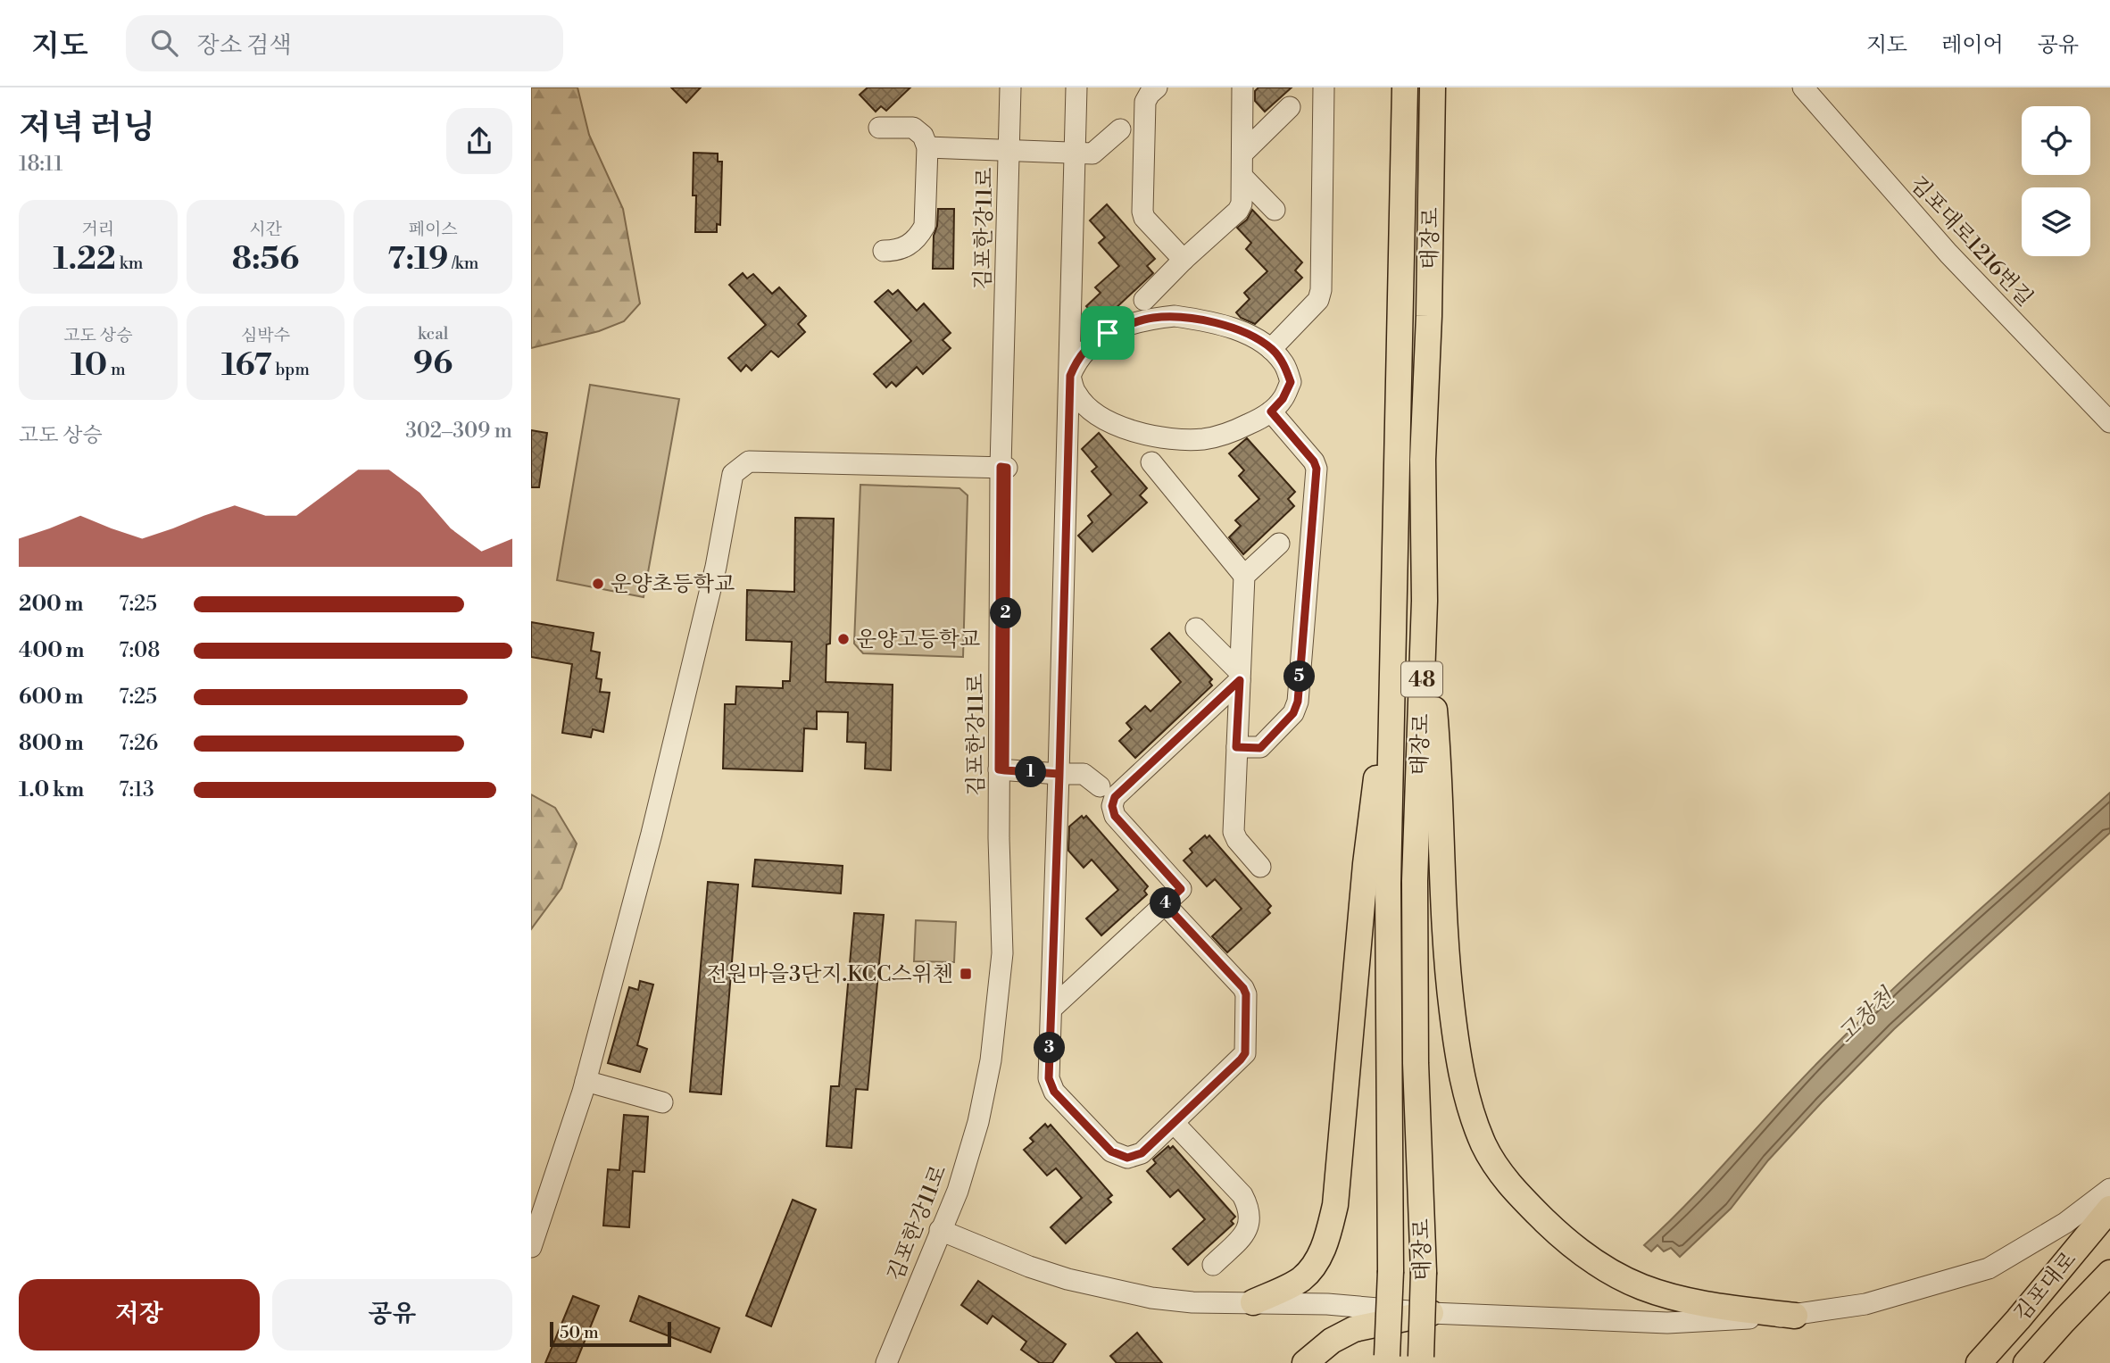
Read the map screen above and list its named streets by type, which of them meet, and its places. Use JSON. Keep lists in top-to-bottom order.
{
  "streets": {
    "main road": ["태장로", "48", "김포대로"],
    "street": ["김포한강11로", "김포대로1216번길"]
  },
  "water": ["고창천"],
  "places": {
    "other": ["운양초등학교", "운양고등학교"],
    "transit": ["전원마을3단지.KCC스위첸"]
  },
  "scale_bar": "50 m",
  "page": {
    "header": "지도",
    "search": "장소 검색",
    "nav": ["지도", "레이어", "공유"],
    "heading": ["저녁 러닝", "18:11"],
    "stats": [
      ["거리", "1.22 km"],
      ["시간", "8:56"],
      ["페이스", "7:19 /km"],
      ["고도 상승", "10 m"],
      ["심박수", "167 bpm"],
      ["kcal", "96"]
    ],
    "chart": ["고도 상승", "302–309 m"],
    "list": [
      {
        "name": "200 m",
        "note": "7:25"
      },
      {
        "name": "400 m",
        "note": "7:08"
      },
      {
        "name": "600 m",
        "note": "7:25"
      },
      {
        "name": "800 m",
        "note": "7:26"
      },
      {
        "name": "1.0 km",
        "note": "7:13"
      }
    ],
    "pins": [
      "2",
      "5",
      "1",
      "4",
      "3"
    ],
    "buttons": ["저장", "공유"],
    "scale": "50 m"
  }
}
